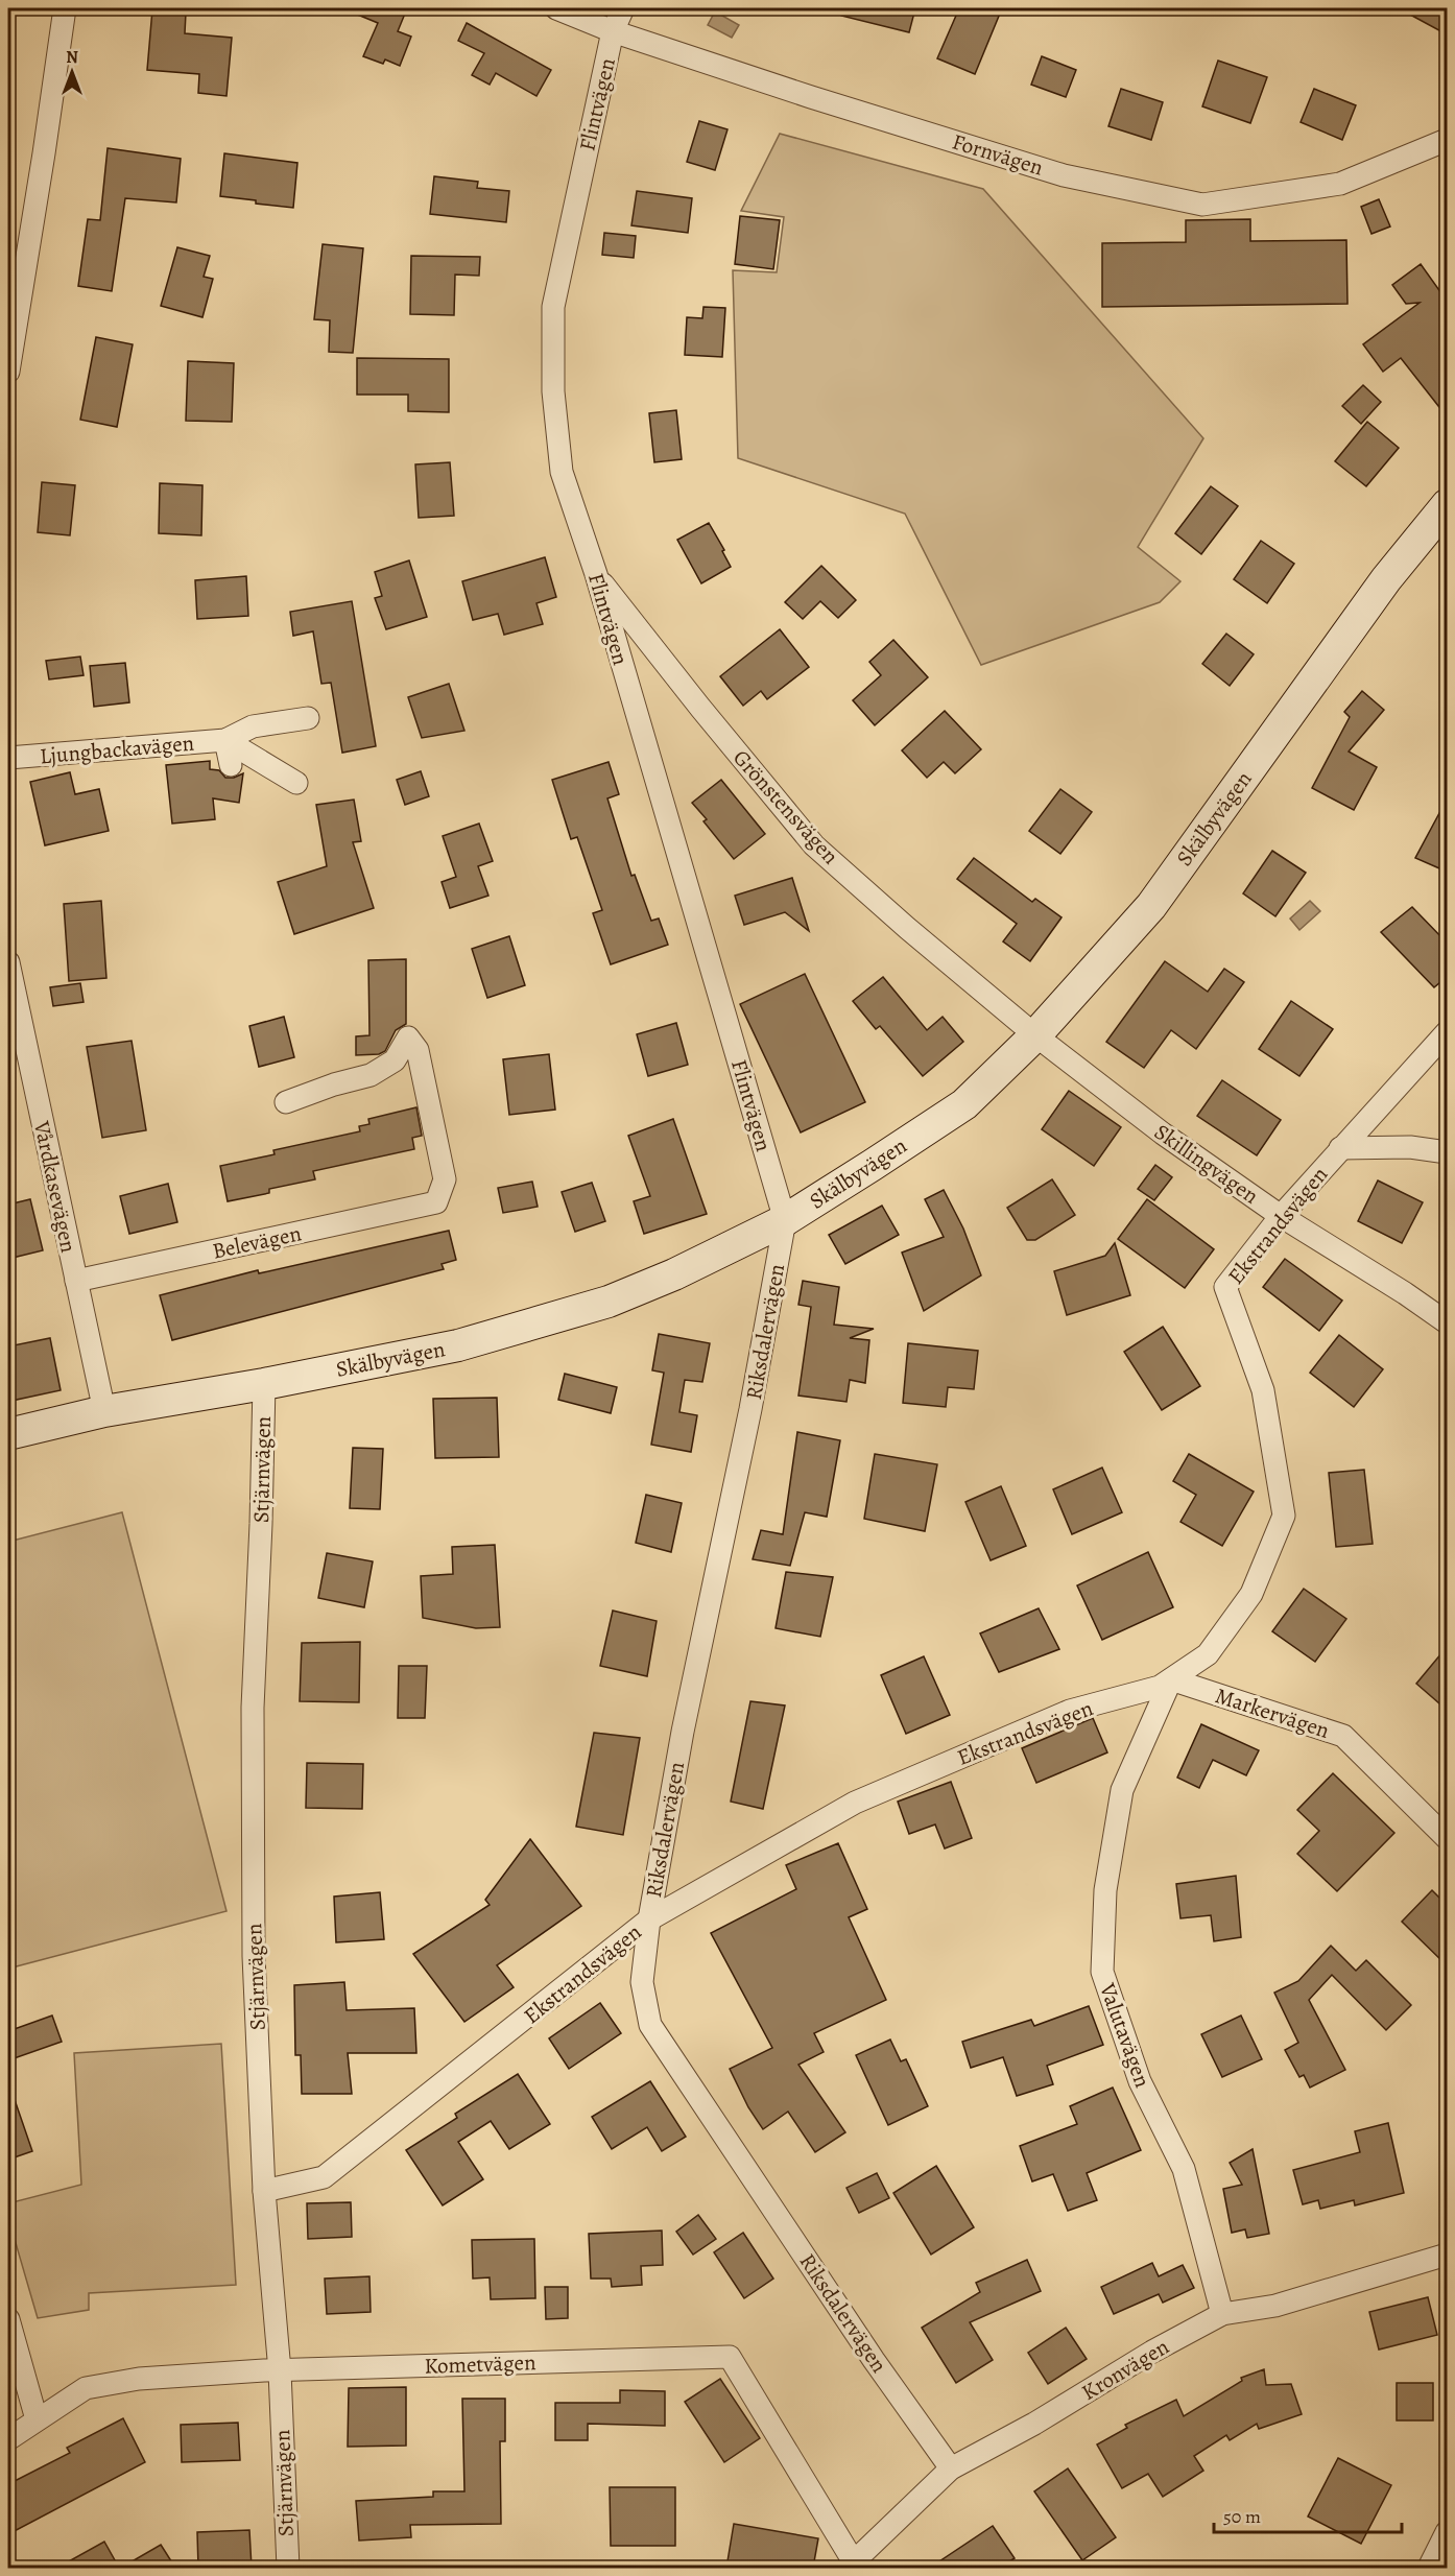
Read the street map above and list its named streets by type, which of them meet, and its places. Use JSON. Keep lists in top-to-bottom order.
{
  "streets": {
    "street": [
      "Flintvägen",
      "Fornvägen",
      "Ljungbackavägen",
      "Grönstensvägen",
      "Skälbyvägen",
      "Skillingvägen",
      "Vårdkasevägen",
      "Ekstrandsvägen",
      "Belevägen",
      "Riksdalervägen",
      "Stjärnvägen",
      "Markervägen",
      "Valutavägen",
      "Kometvägen",
      "Kronvägen"
    ]
  },
  "crossings": [
    ["Flintvägen", "Fornvägen"],
    ["Flintvägen", "Grönstensvägen"],
    ["Flintvägen", "Skälbyvägen"],
    ["Flintvägen", "Riksdalervägen"],
    ["Grönstensvägen", "Skälbyvägen"],
    ["Grönstensvägen", "Skillingvägen"],
    ["Skälbyvägen", "Skillingvägen"],
    ["Skälbyvägen", "Vårdkasevägen"],
    ["Skälbyvägen", "Riksdalervägen"],
    ["Skälbyvägen", "Stjärnvägen"],
    ["Skillingvägen", "Ekstrandsvägen"],
    ["Vårdkasevägen", "Belevägen"],
    ["Ekstrandsvägen", "Riksdalervägen"],
    ["Ekstrandsvägen", "Stjärnvägen"],
    ["Ekstrandsvägen", "Markervägen"],
    ["Ekstrandsvägen", "Valutavägen"],
    ["Riksdalervägen", "Kronvägen"],
    ["Stjärnvägen", "Kometvägen"],
    ["Markervägen", "Valutavägen"],
    ["Valutavägen", "Kronvägen"],
    ["Kometvägen", "Kronvägen"]
  ],
  "scale_bar": "50 m",
  "north": "top"
}
